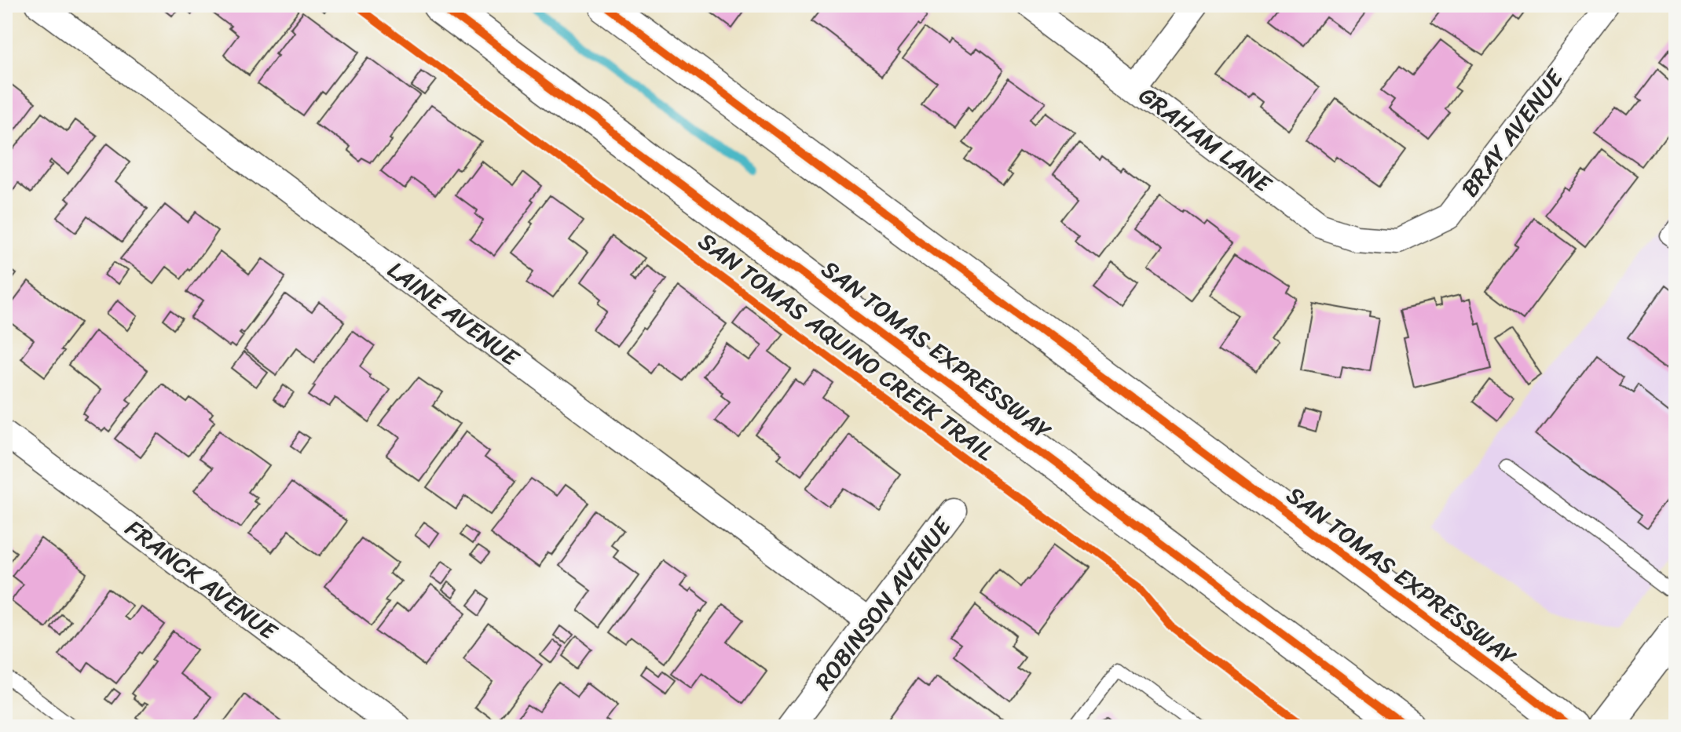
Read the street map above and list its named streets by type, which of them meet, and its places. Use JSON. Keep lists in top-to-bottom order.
{
  "streets": {
    "main road": ["SAN TOMAS EXPRESSWAY"],
    "street": [
      "BRAY AVENUE",
      "GRAHAM LANE",
      "LAINE AVENUE",
      "FRANCK AVENUE",
      "ROBINSON AVENUE"
    ],
    "cycle path": ["SAN TOMAS AQUINO CREEK TRAIL"]
  },
  "crossings": [
    ["BRAY AVENUE", "GRAHAM LANE"],
    ["LAINE AVENUE", "ROBINSON AVENUE"]
  ]
}
